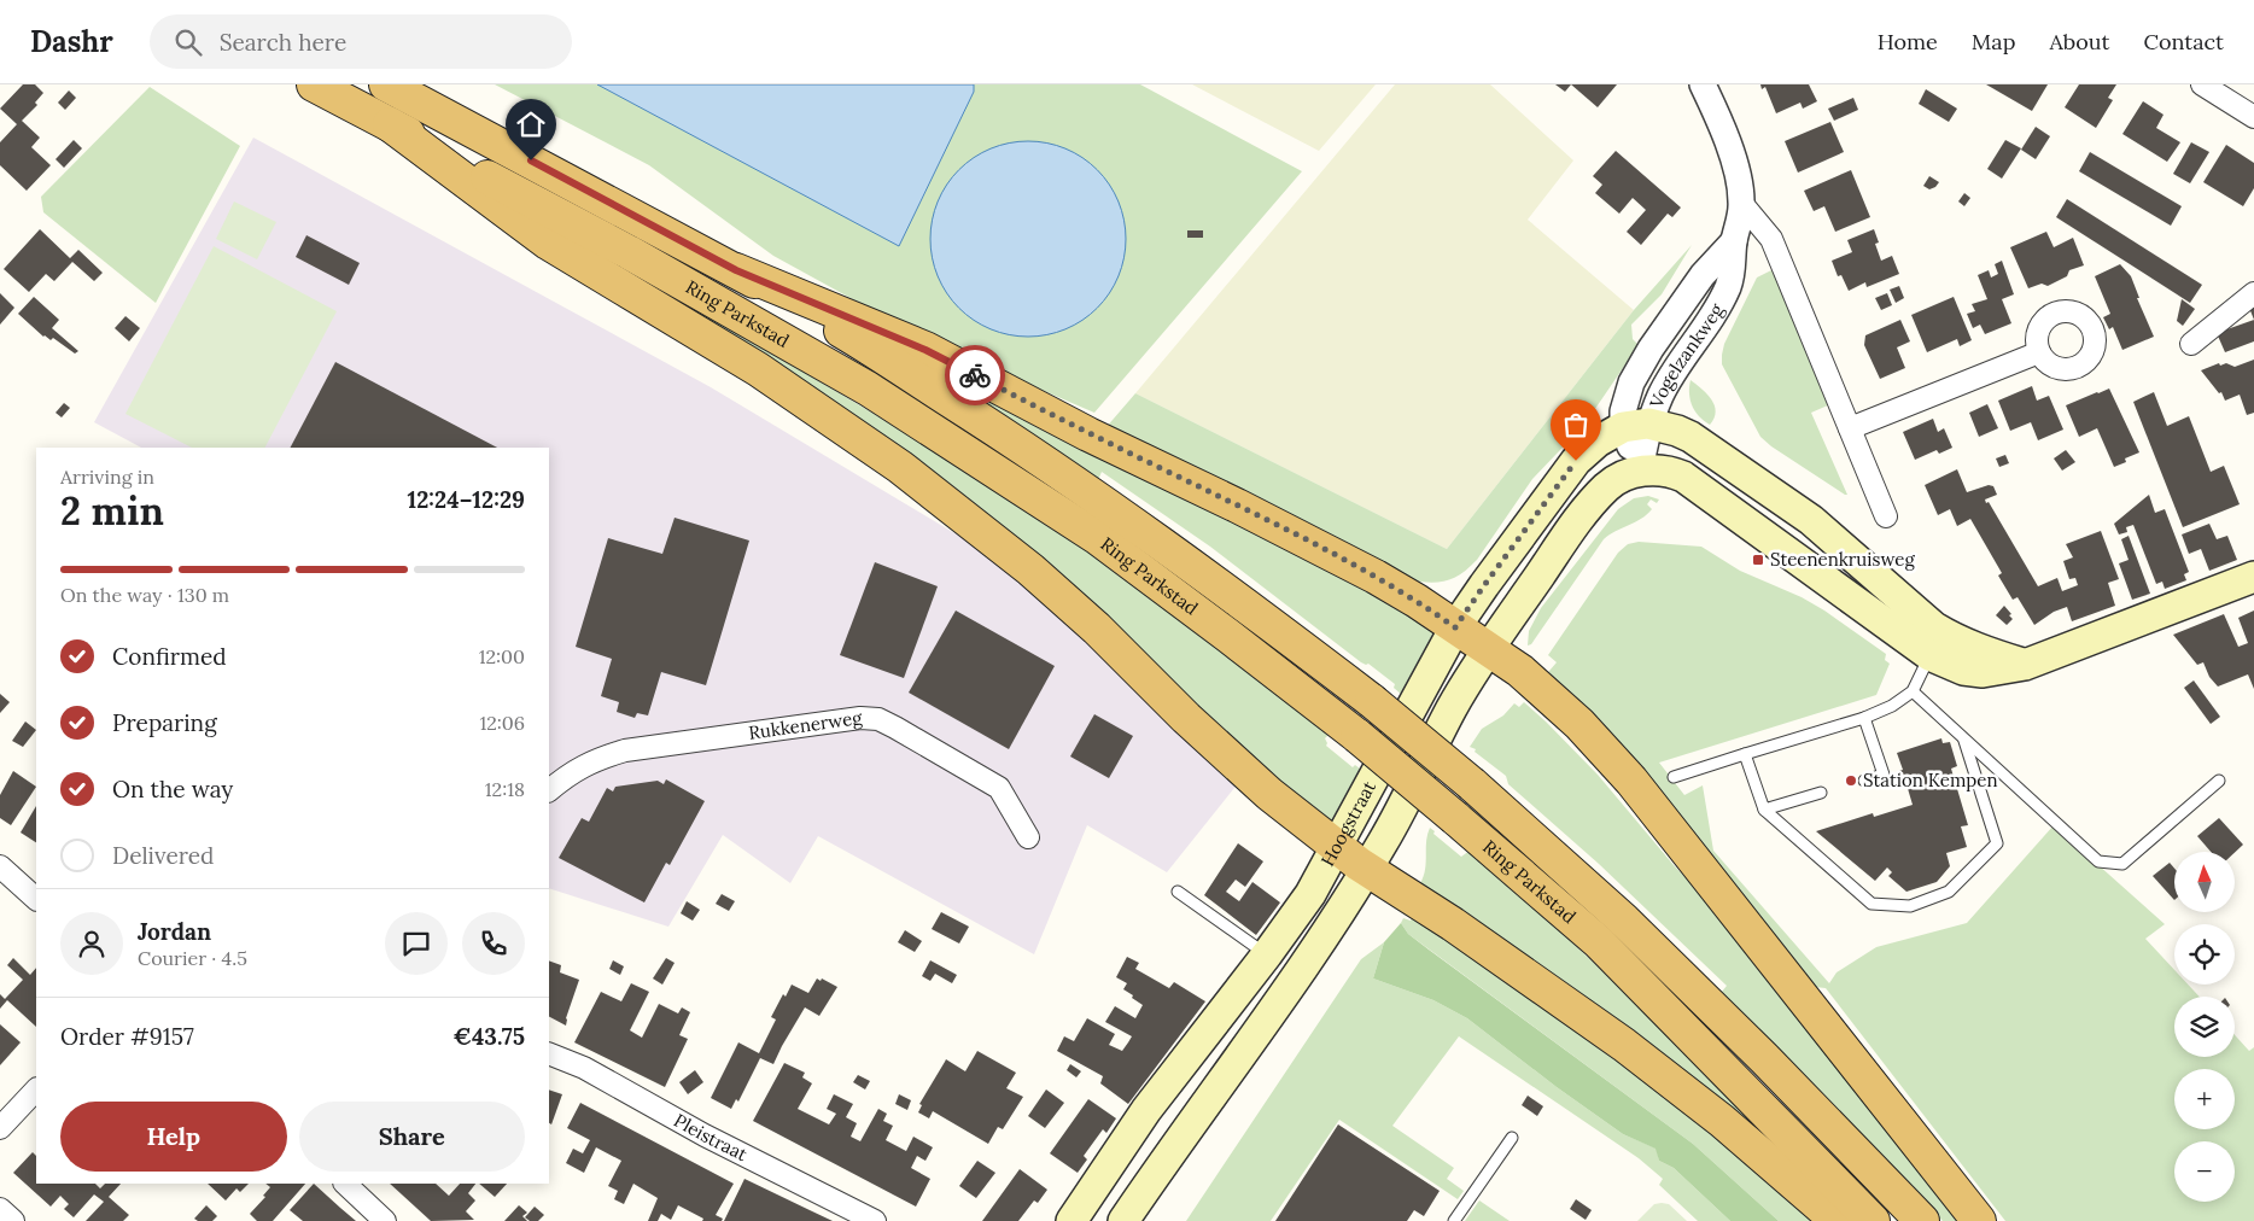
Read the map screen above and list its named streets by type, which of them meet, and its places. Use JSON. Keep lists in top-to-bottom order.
{
  "streets": {
    "highway": ["Ring Parkstad"],
    "main road": ["Hoogstraat"],
    "street": ["Vogelzankweg", "Rukkenerweg", "Pleistraat"]
  },
  "crossings": [
    ["Vogelzankweg", "Hoogstraat"]
  ],
  "places": {
    "transit": ["Steenenkruisweg"],
    "other": ["Station Kempen"]
  },
  "north": "top",
  "page": {
    "header": "Dashr",
    "search": "Search here",
    "nav": [
      "Home",
      "Map",
      "About",
      "Contact"
    ],
    "heading": ["2 min", "Arriving in", "12:24–12:29"],
    "panel": [
      "Jordan",
      "Courier · 4.5",
      "Order #9157",
      "€43.75"
    ],
    "bar": "On the way · 130 m",
    "list": [
      ["Confirmed", "12:00"],
      ["Preparing", "12:06"],
      ["On the way", "12:18"],
      "Delivered"
    ],
    "map_buttons": ["+", "−"],
    "buttons": ["Help", "Share"]
  }
}
